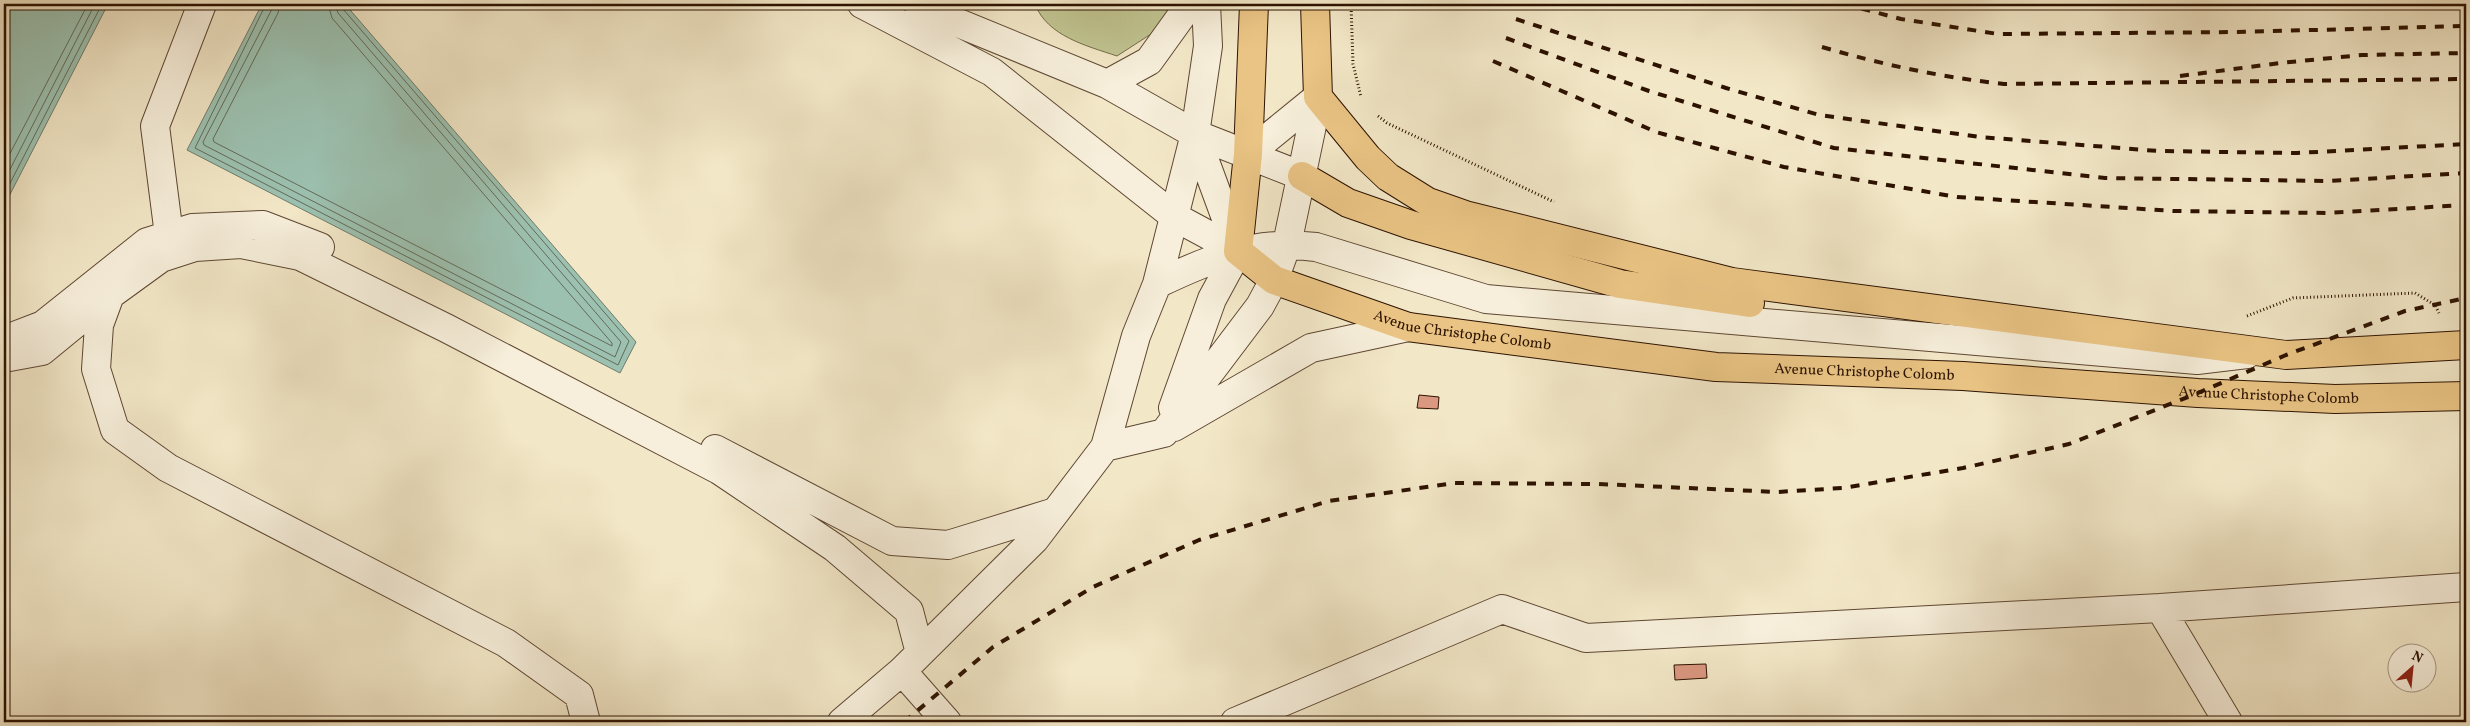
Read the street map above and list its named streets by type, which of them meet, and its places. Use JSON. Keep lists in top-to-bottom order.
{
  "streets": {
    "main road": ["Avenue Christophe Colomb"]
  },
  "north": "top right"
}
